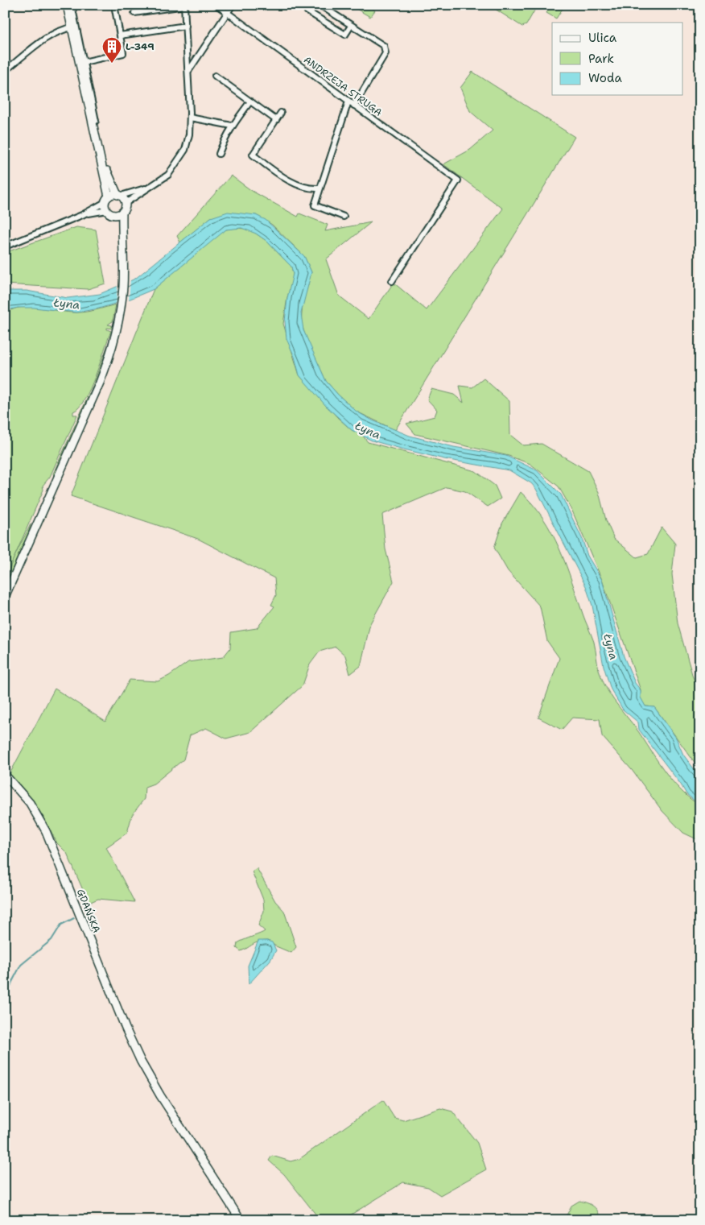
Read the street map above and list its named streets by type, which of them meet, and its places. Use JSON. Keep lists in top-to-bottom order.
{
  "streets": {
    "main road": ["GDAŃSKA"],
    "street": ["ANDRZEJA STRUGA"]
  },
  "water": ["Łyna"],
  "places": {
    "building": ["L-349"]
  },
  "legend": ["Ulica", "Park", "Woda"]
}
